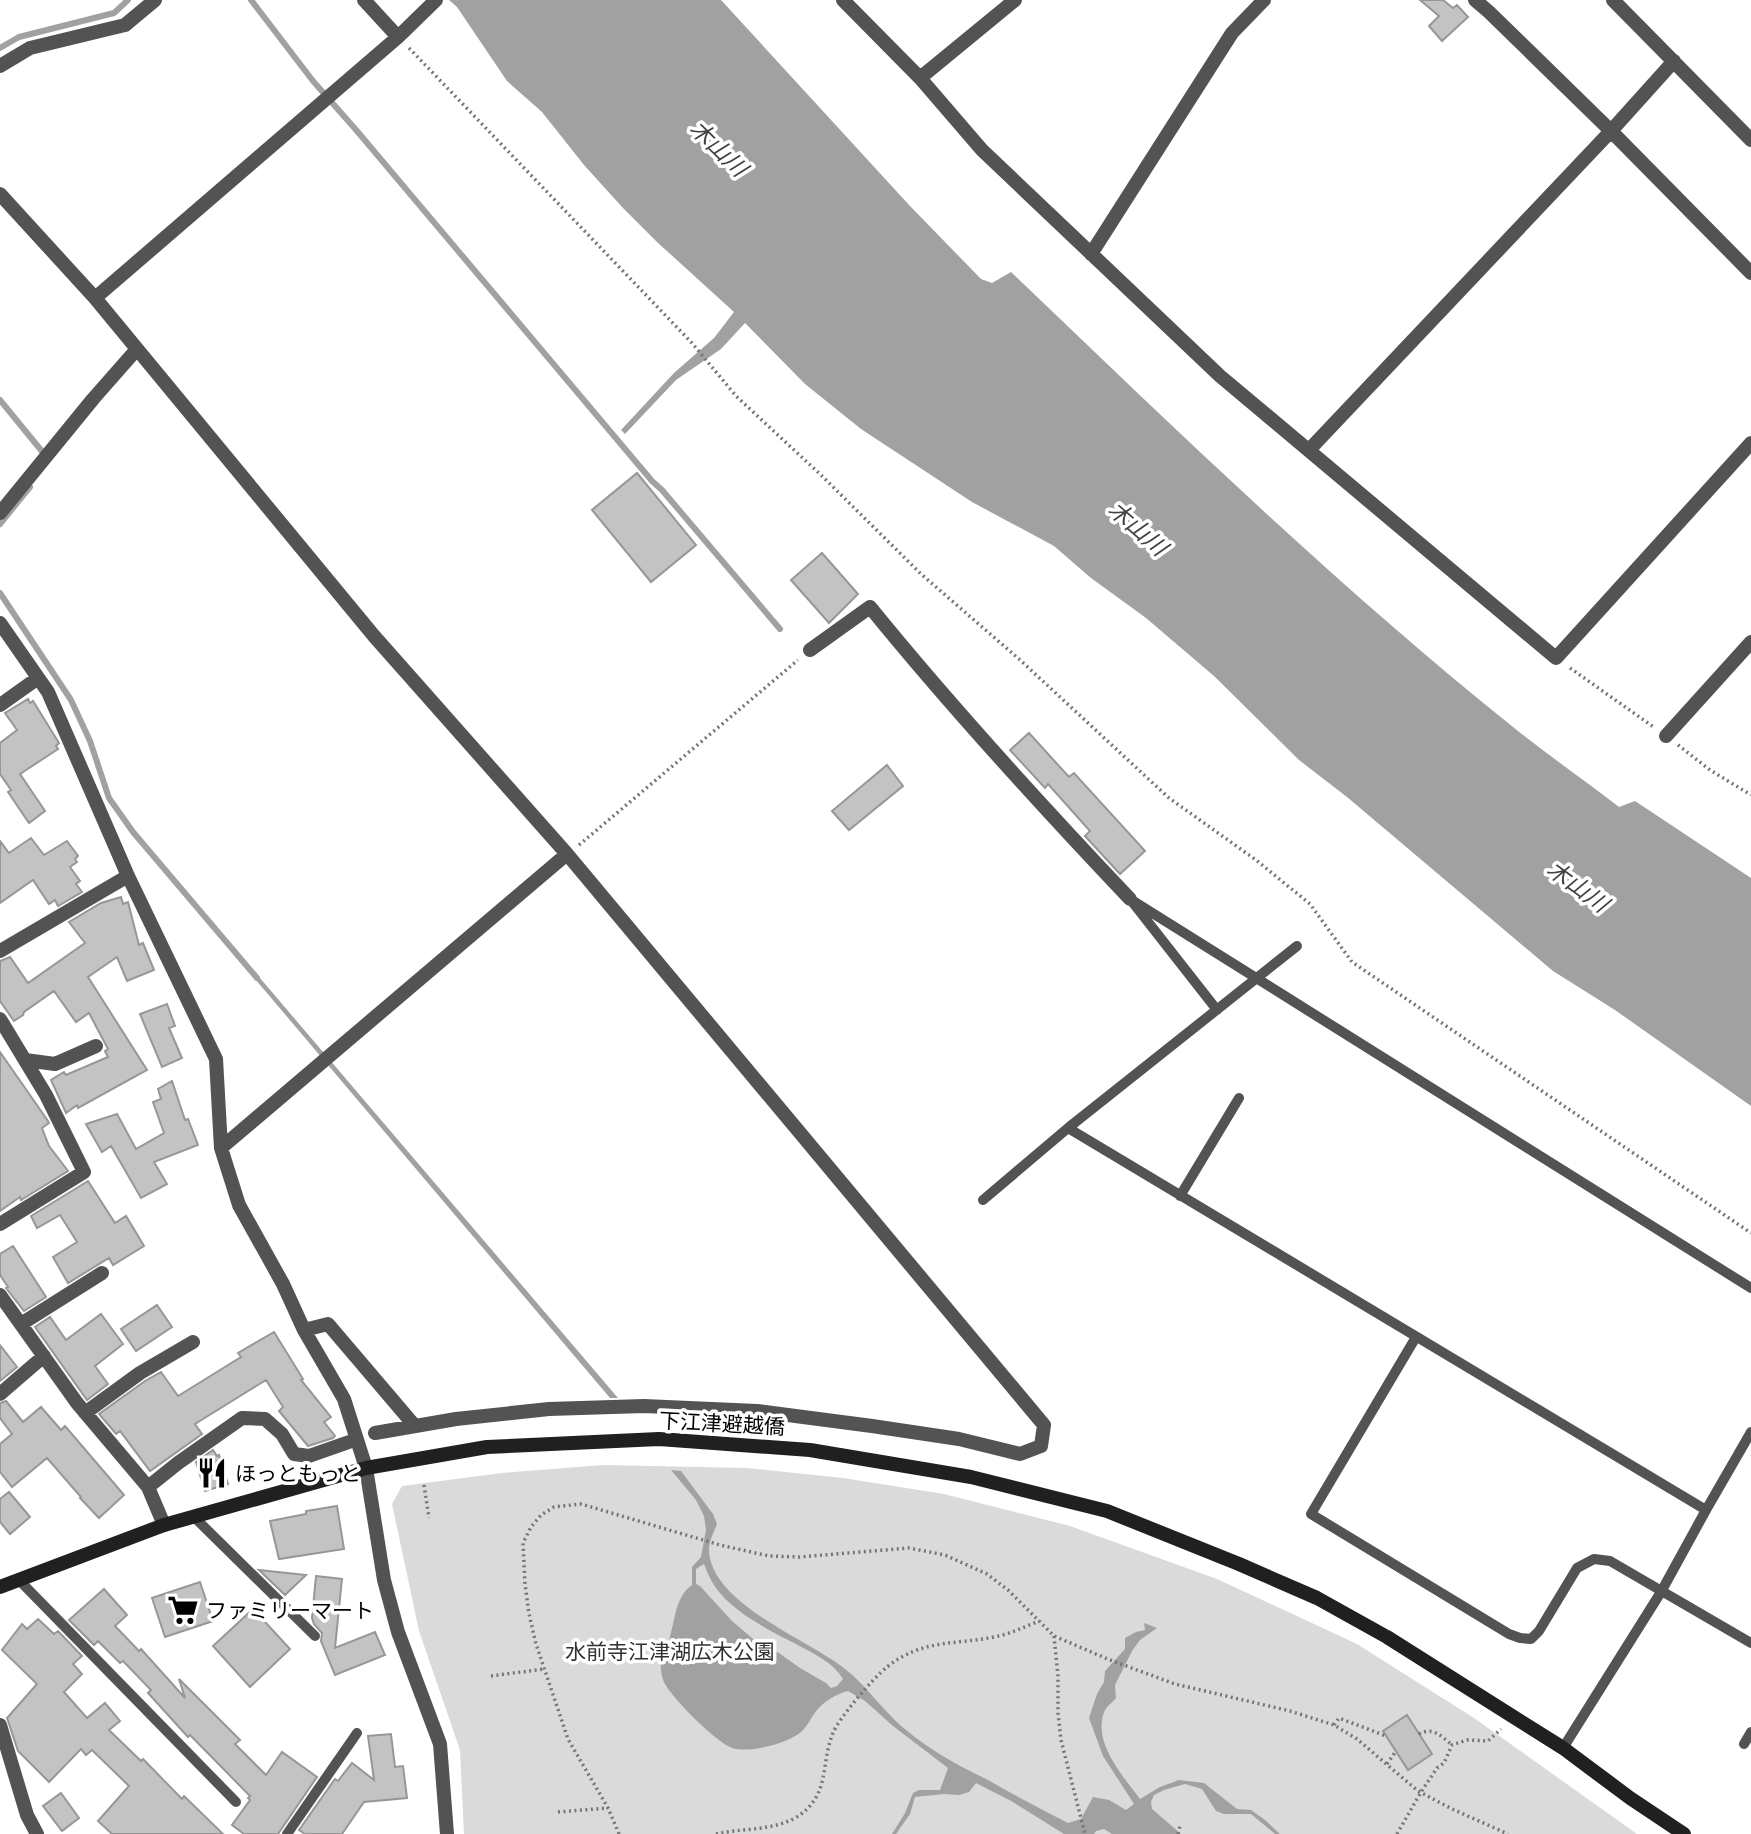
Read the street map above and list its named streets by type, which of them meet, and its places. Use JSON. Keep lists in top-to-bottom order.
{
  "streets": {
    "street": ["下江津避越僑"]
  },
  "water": ["木山川"],
  "parks": ["水前寺江津湖広木公園"],
  "places": {
    "restaurant": ["ほっともっと"],
    "supermarket": ["ファミリーマート"]
  }
}
